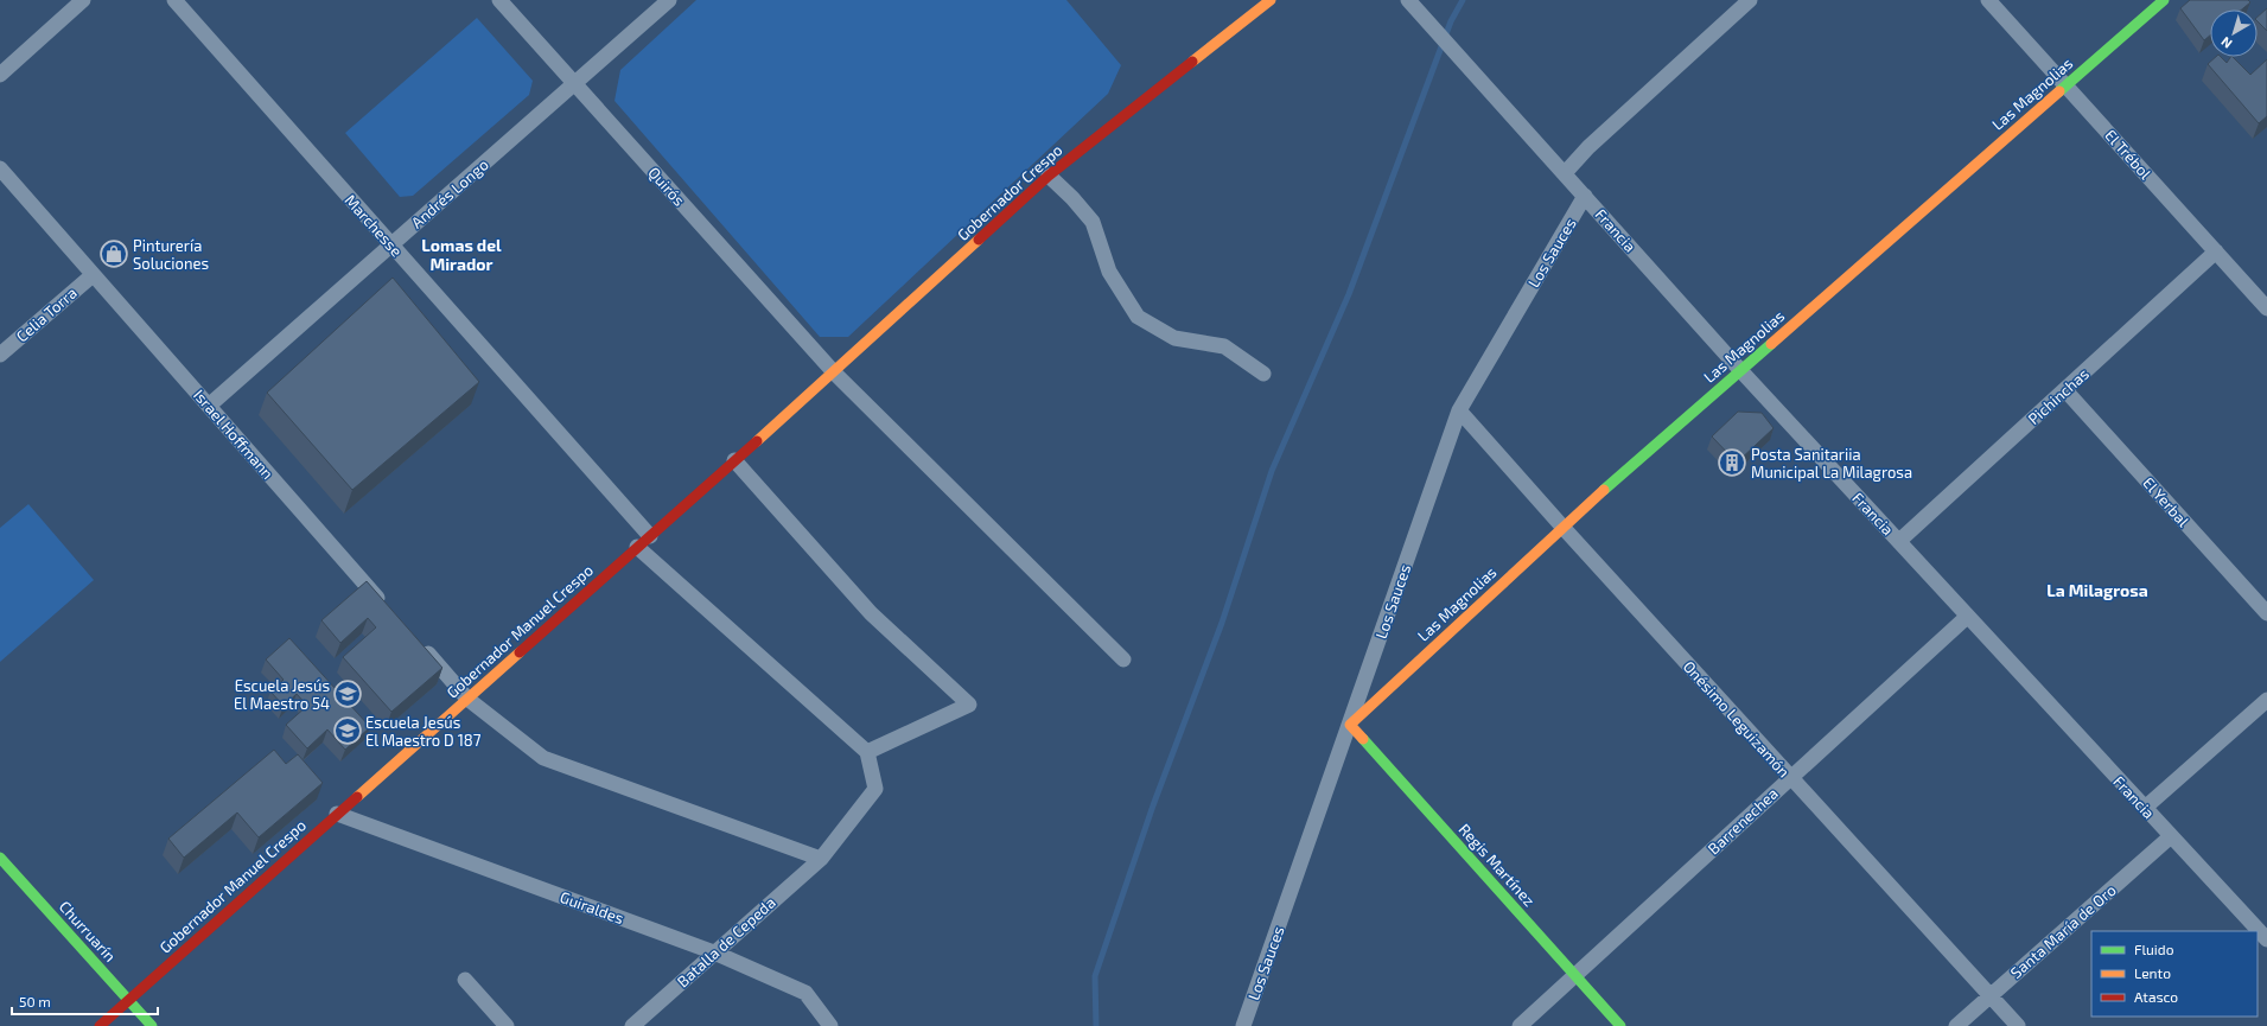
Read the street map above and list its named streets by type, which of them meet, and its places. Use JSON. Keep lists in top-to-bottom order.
{
  "streets": {
    "street": [
      "Las Magnolias",
      "El Trébol",
      "Quirós",
      "Gobernador Crespo",
      "Andrés Longo",
      "Marchesse",
      "Francia",
      "Los Sauces",
      "Celia Torra",
      "Pichinchas",
      "Israel Hoffmann",
      "El Yerbal",
      "Gobernador Manuel Crespo",
      "Onésimo Leguizamón",
      "Barrenechea",
      "Regis Martínez",
      "Guiraldes",
      "Churruarín",
      "Santa María de Oro",
      "Batalla de Cepeda"
    ]
  },
  "crossings": [
    ["Las Magnolias", "El Trébol"],
    ["Las Magnolias", "Francia"],
    ["Las Magnolias", "Los Sauces"],
    ["Las Magnolias", "Onésimo Leguizamón"],
    ["Las Magnolias", "Regis Martínez"],
    ["El Trébol", "Pichinchas"],
    ["Quirós", "Gobernador Crespo"],
    ["Quirós", "Andrés Longo"],
    ["Quirós", "Gobernador Manuel Crespo"],
    ["Gobernador Crespo", "Gobernador Manuel Crespo"],
    ["Andrés Longo", "Marchesse"],
    ["Andrés Longo", "Israel Hoffmann"],
    ["Marchesse", "Gobernador Manuel Crespo"],
    ["Francia", "Los Sauces"],
    ["Francia", "Pichinchas"],
    ["Francia", "Barrenechea"],
    ["Francia", "Santa María de Oro"],
    ["Los Sauces", "Onésimo Leguizamón"],
    ["Los Sauces", "Regis Martínez"],
    ["Celia Torra", "Israel Hoffmann"],
    ["Pichinchas", "El Yerbal"],
    ["Gobernador Manuel Crespo", "Guiraldes"],
    ["Gobernador Manuel Crespo", "Churruarín"],
    ["Onésimo Leguizamón", "Barrenechea"],
    ["Onésimo Leguizamón", "Santa María de Oro"],
    ["Barrenechea", "Regis Martínez"],
    ["Guiraldes", "Batalla de Cepeda"]
  ],
  "districts": ["Lomas del Mirador", "La Milagrosa"],
  "places": {
    "shop": ["Pinturería Soluciones"],
    "building": ["Posta Sanitariia Municipal La Milagrosa"],
    "school or university": ["Escuela Jesús El Maestro 54", "Escuela Jesús El Maestro D 187"]
  },
  "legend": ["Fluido", "Lento", "Atasco"],
  "scale_bar": "50 m",
  "north": "bottom left"
}
